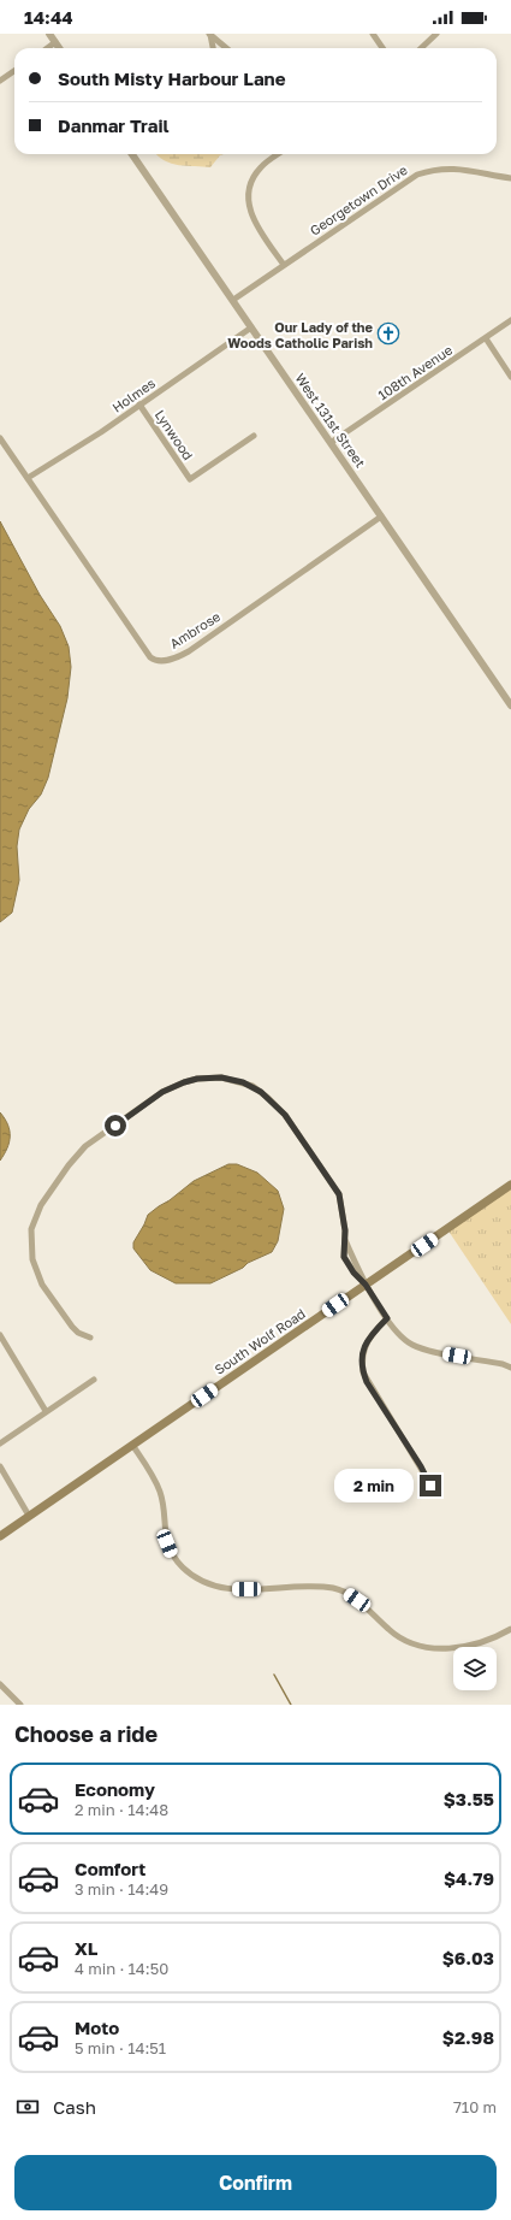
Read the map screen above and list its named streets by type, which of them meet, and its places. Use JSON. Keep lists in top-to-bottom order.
{
  "streets": {
    "main road": ["South Wolf Road"],
    "street": [
      "Georgetown Drive",
      "108th Avenue",
      "Holmes",
      "West 131st Street",
      "Lynwood",
      "Ambrose"
    ]
  },
  "crossings": [
    ["Georgetown Drive", "West 131st Street"],
    ["108th Avenue", "West 131st Street"],
    ["Holmes", "West 131st Street"],
    ["Holmes", "Lynwood"],
    ["Holmes", "Ambrose"],
    ["West 131st Street", "Ambrose"]
  ],
  "places": {
    "church": ["Our Lady of the Woods Catholic Parish"]
  },
  "page": {
    "status": "14:44",
    "banner": ["South Misty Harbour Lane", "Danmar Trail"],
    "bubble": "2 min",
    "heading": "Choose a ride",
    "list": [
      {
        "name": "Economy",
        "note": "2 min · 14:48",
        "value": "$3.55"
      },
      {
        "name": "Comfort",
        "note": "3 min · 14:49",
        "value": "$4.79"
      },
      {
        "name": "XL",
        "note": "4 min · 14:50",
        "value": "$6.03"
      },
      {
        "name": "Moto",
        "note": "5 min · 14:51",
        "value": "$2.98"
      }
    ],
    "pay": ["Cash", "710 m"],
    "buttons": "Confirm"
  }
}
